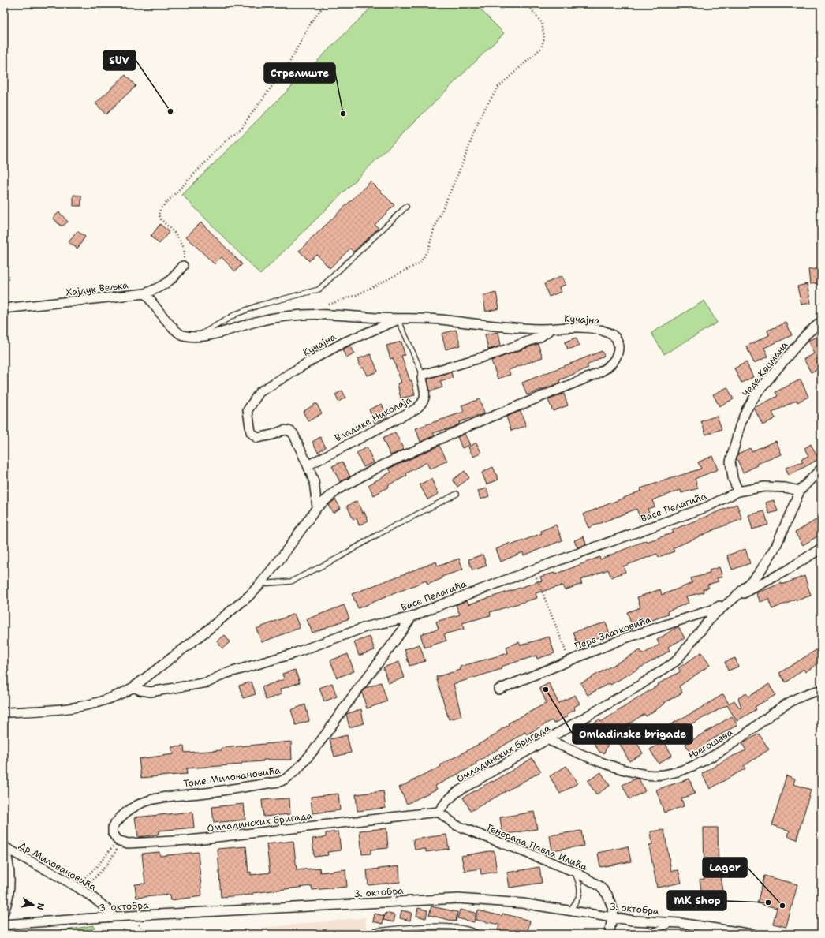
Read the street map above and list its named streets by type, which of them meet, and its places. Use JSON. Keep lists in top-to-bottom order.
{
  "streets": {
    "street": [
      "Хајдук Вељка",
      "Кучајна",
      "Чеде Кецмана",
      "Владике Николаја",
      "Васе Пелагића",
      "Пере Златковића",
      "Његошева",
      "Омладинских бригада",
      "Томе Миловановића",
      "Генерала Павла Илића",
      "Др Миловановића",
      "3. октобра"
    ]
  },
  "crossings": [
    ["Кучајна", "Владике Николаја"],
    ["Кучајна", "Васе Пелагића"],
    ["Чеде Кецмана", "Васе Пелагића"],
    ["Васе Пелагића", "Омладинских бригада"],
    ["Васе Пелагића", "Томе Миловановића"],
    ["Пере Златковића", "Омладинских бригада"],
    ["Његошева", "Омладинских бригада"],
    ["Омладинских бригада", "Томе Миловановића"],
    ["Омладинских бригада", "Генерала Павла Илића"],
    ["Генерала Павла Илића", "3. октобра"],
    ["Др Миловановића", "3. октобра"]
  ],
  "places": [
    "SUV",
    "Стрелиште",
    "Omladinske brigade",
    "MK Shop",
    "Lagor"
  ],
  "north": "right"
}
